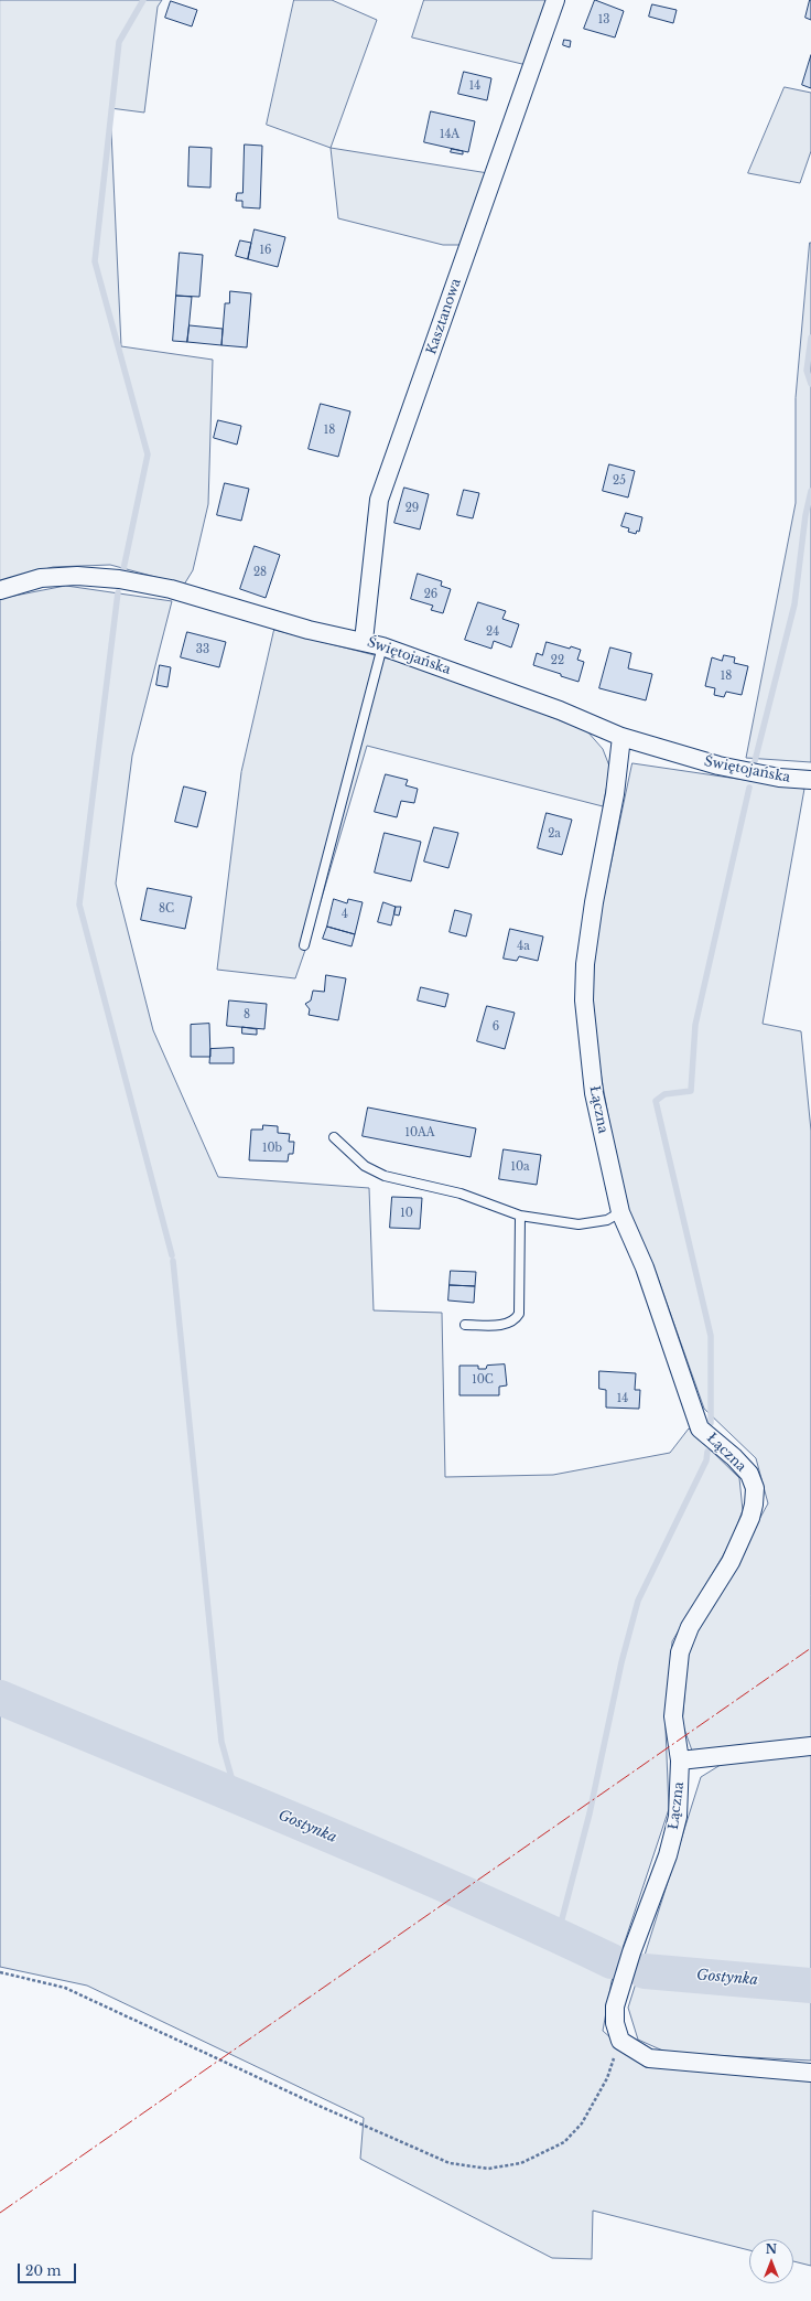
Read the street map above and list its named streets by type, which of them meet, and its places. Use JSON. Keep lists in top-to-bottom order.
{
  "streets": {
    "street": ["Kasztanowa", "Świętojańska", "Łączna"]
  },
  "crossings": [
    ["Kasztanowa", "Świętojańska"],
    ["Świętojańska", "Łączna"]
  ],
  "water": ["Gostynka"],
  "house_numbers": [
    "13",
    "14",
    "14A",
    "16",
    "18",
    "25",
    "29",
    "28",
    "26",
    "24",
    "33",
    "22",
    "18",
    "2a",
    "8C",
    "4",
    "4a",
    "8",
    "6",
    "10AA",
    "10b",
    "10a",
    "10",
    "10C",
    "14"
  ],
  "scale_bar": "20 m",
  "north": "top"
}
